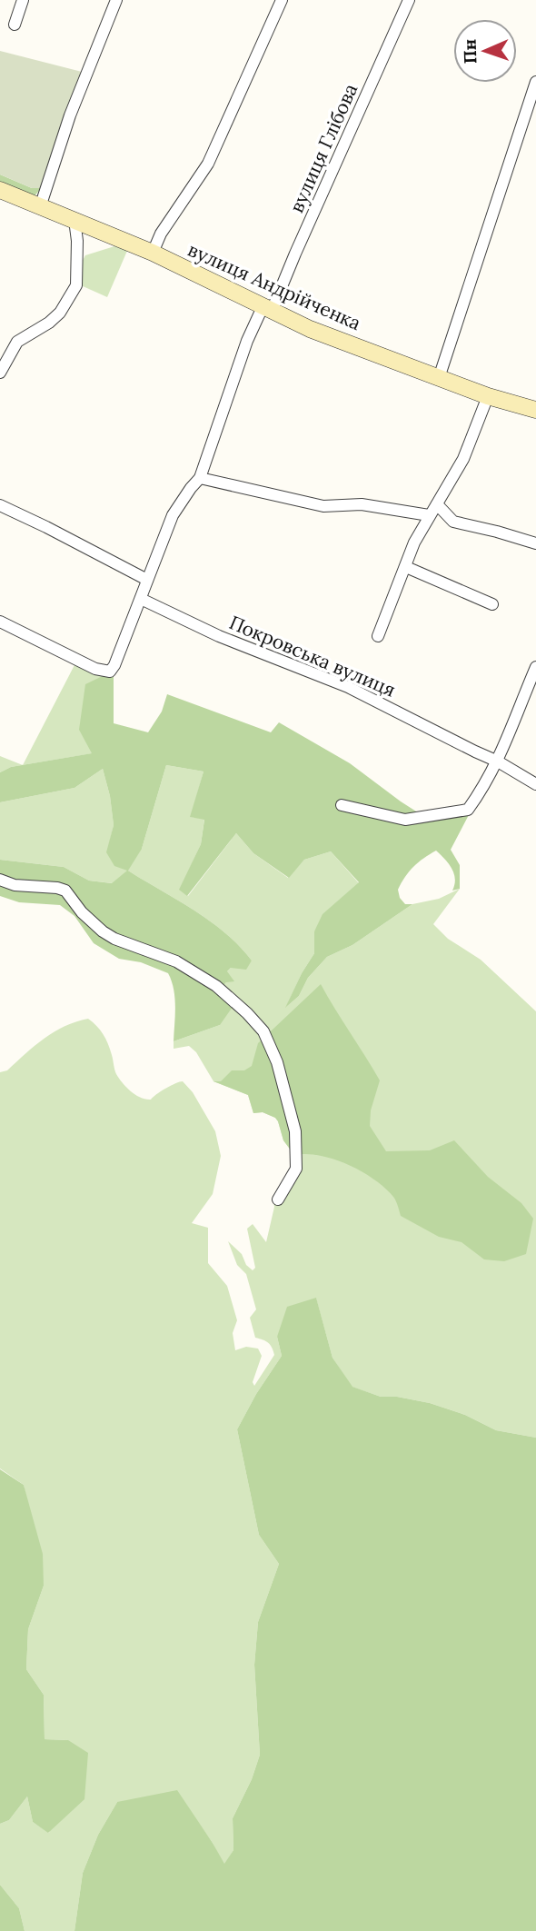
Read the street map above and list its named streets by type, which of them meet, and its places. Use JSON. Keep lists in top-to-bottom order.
{
  "streets": {
    "street": ["вулиця Глібова", "вулиця Андрійченка", "Покровська вулиця"]
  },
  "crossings": [
    ["вулиця Глібова", "вулиця Андрійченка"]
  ],
  "north": "left"
}
